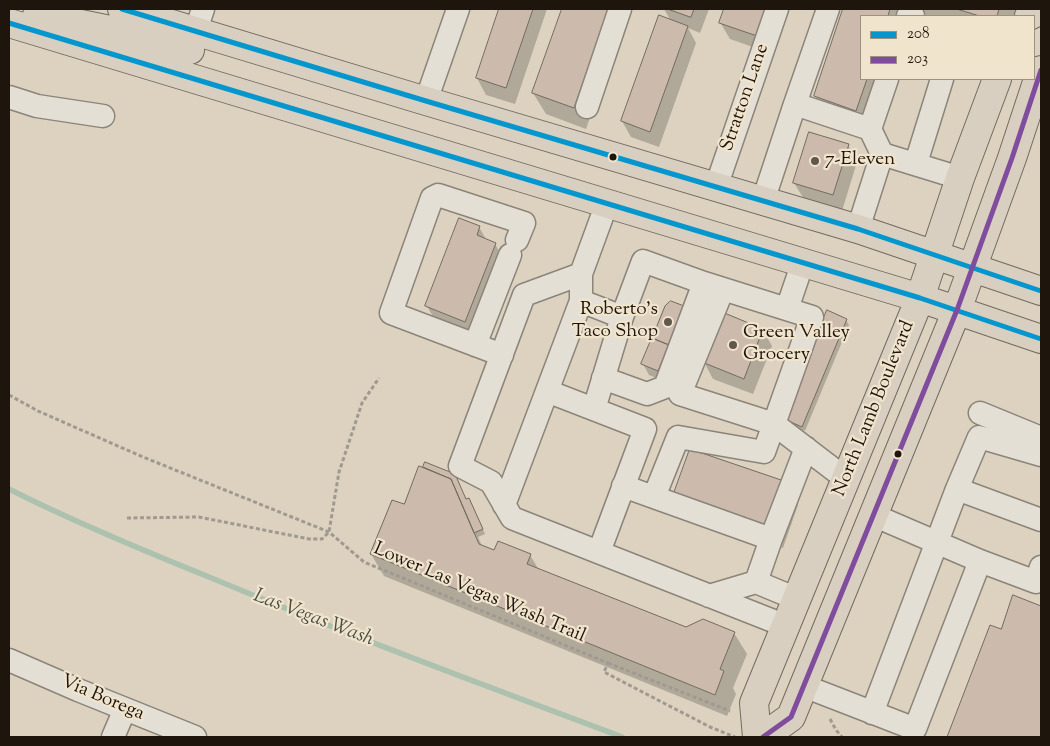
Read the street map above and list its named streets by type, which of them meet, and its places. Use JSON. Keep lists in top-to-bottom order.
{
  "streets": {
    "main road": ["North Lamb Boulevard"],
    "street": ["Stratton Lane", "Via Borega"],
    "path": ["Lower Las Vegas Wash Trail"]
  },
  "crossings": [
    ["North Lamb Boulevard", "Lower Las Vegas Wash Trail"]
  ],
  "water": ["Las Vegas Wash"],
  "places": ["7-Eleven", "Roberto's Taco Shop", "Green Valley Grocery"],
  "lines": ["transit line 208", "transit line 203"],
  "legend": ["208", "203"]
}
